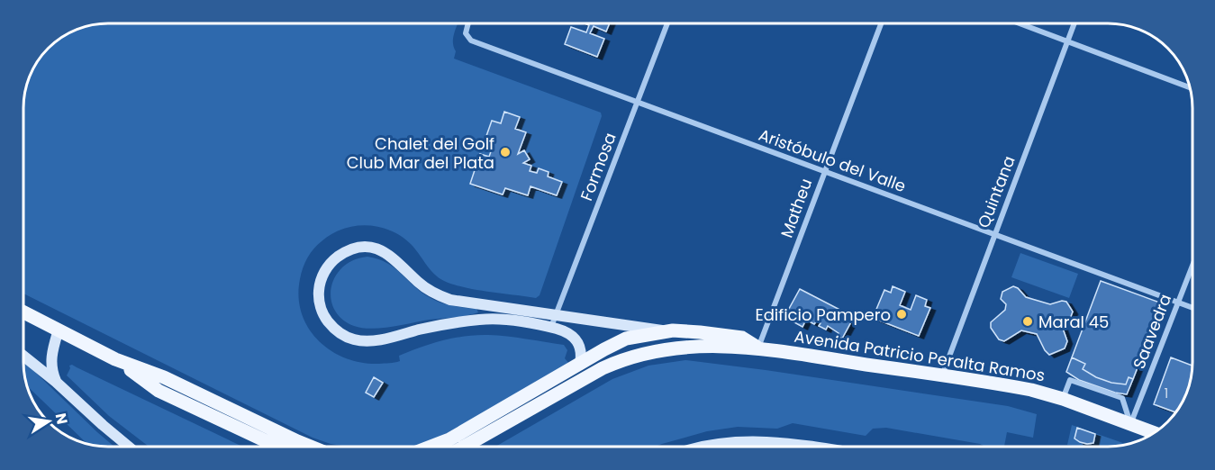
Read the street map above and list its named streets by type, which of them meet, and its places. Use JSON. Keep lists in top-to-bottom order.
{
  "streets": {
    "main road": ["Avenida Patricio Peralta Ramos"],
    "street": [
      "Aristóbulo del Valle",
      "Formosa",
      "Quintana",
      "Matheu",
      "Saavedra"
    ]
  },
  "crossings": [
    ["Aristóbulo del Valle", "Formosa"],
    ["Aristóbulo del Valle", "Quintana"],
    ["Aristóbulo del Valle", "Matheu"],
    ["Aristóbulo del Valle", "Saavedra"],
    ["Quintana", "Avenida Patricio Peralta Ramos"],
    ["Matheu", "Avenida Patricio Peralta Ramos"],
    ["Saavedra", "Avenida Patricio Peralta Ramos"]
  ],
  "places": ["Chalet del Golf Club Mar del Plata", "Edificio Pampero", "Maral 45"],
  "house_numbers": ["1"],
  "north": "right"
}
